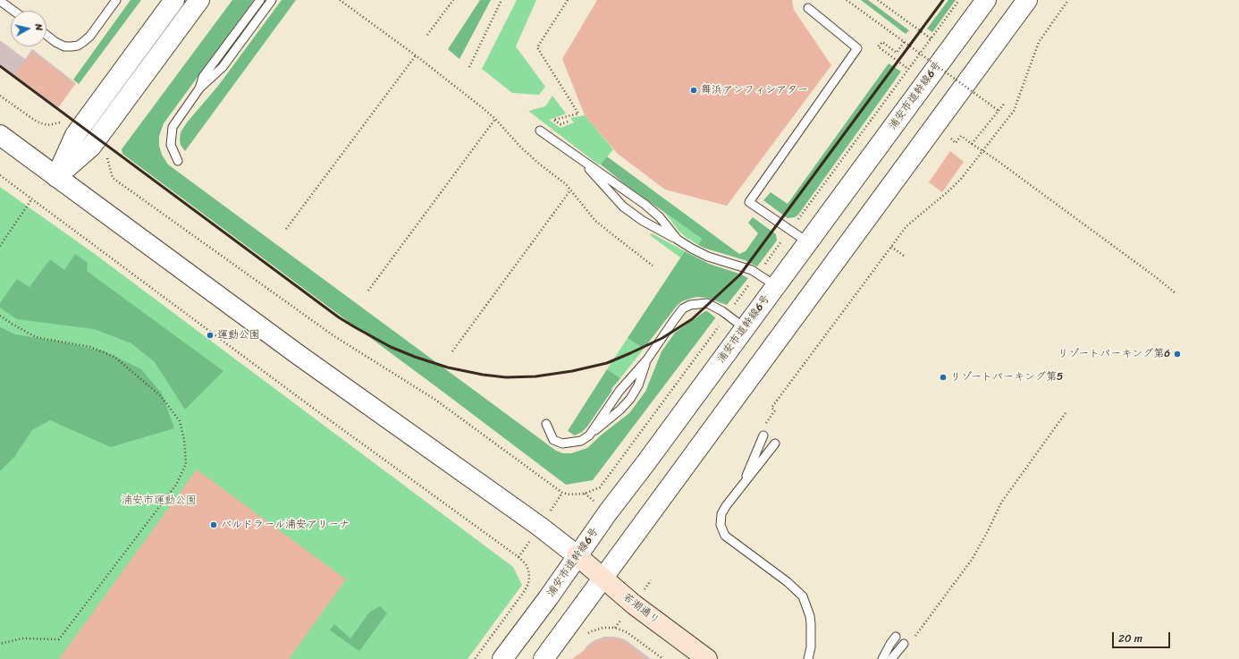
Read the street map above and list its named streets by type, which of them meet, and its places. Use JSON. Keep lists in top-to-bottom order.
{
  "streets": {
    "main road": ["若潮通り"],
    "street": ["浦安市道幹線6号"]
  },
  "crossings": [
    ["浦安市道幹線6号", "若潮通り"]
  ],
  "parks": ["浦安市運動公園"],
  "places": [
    "舞浜アンフィシアター",
    "運動公園",
    "リゾートパーキング第6",
    "リゾートパーキング第5",
    "バルドラール浦安アリーナ"
  ],
  "scale_bar": "20 m",
  "north": "right"
}
